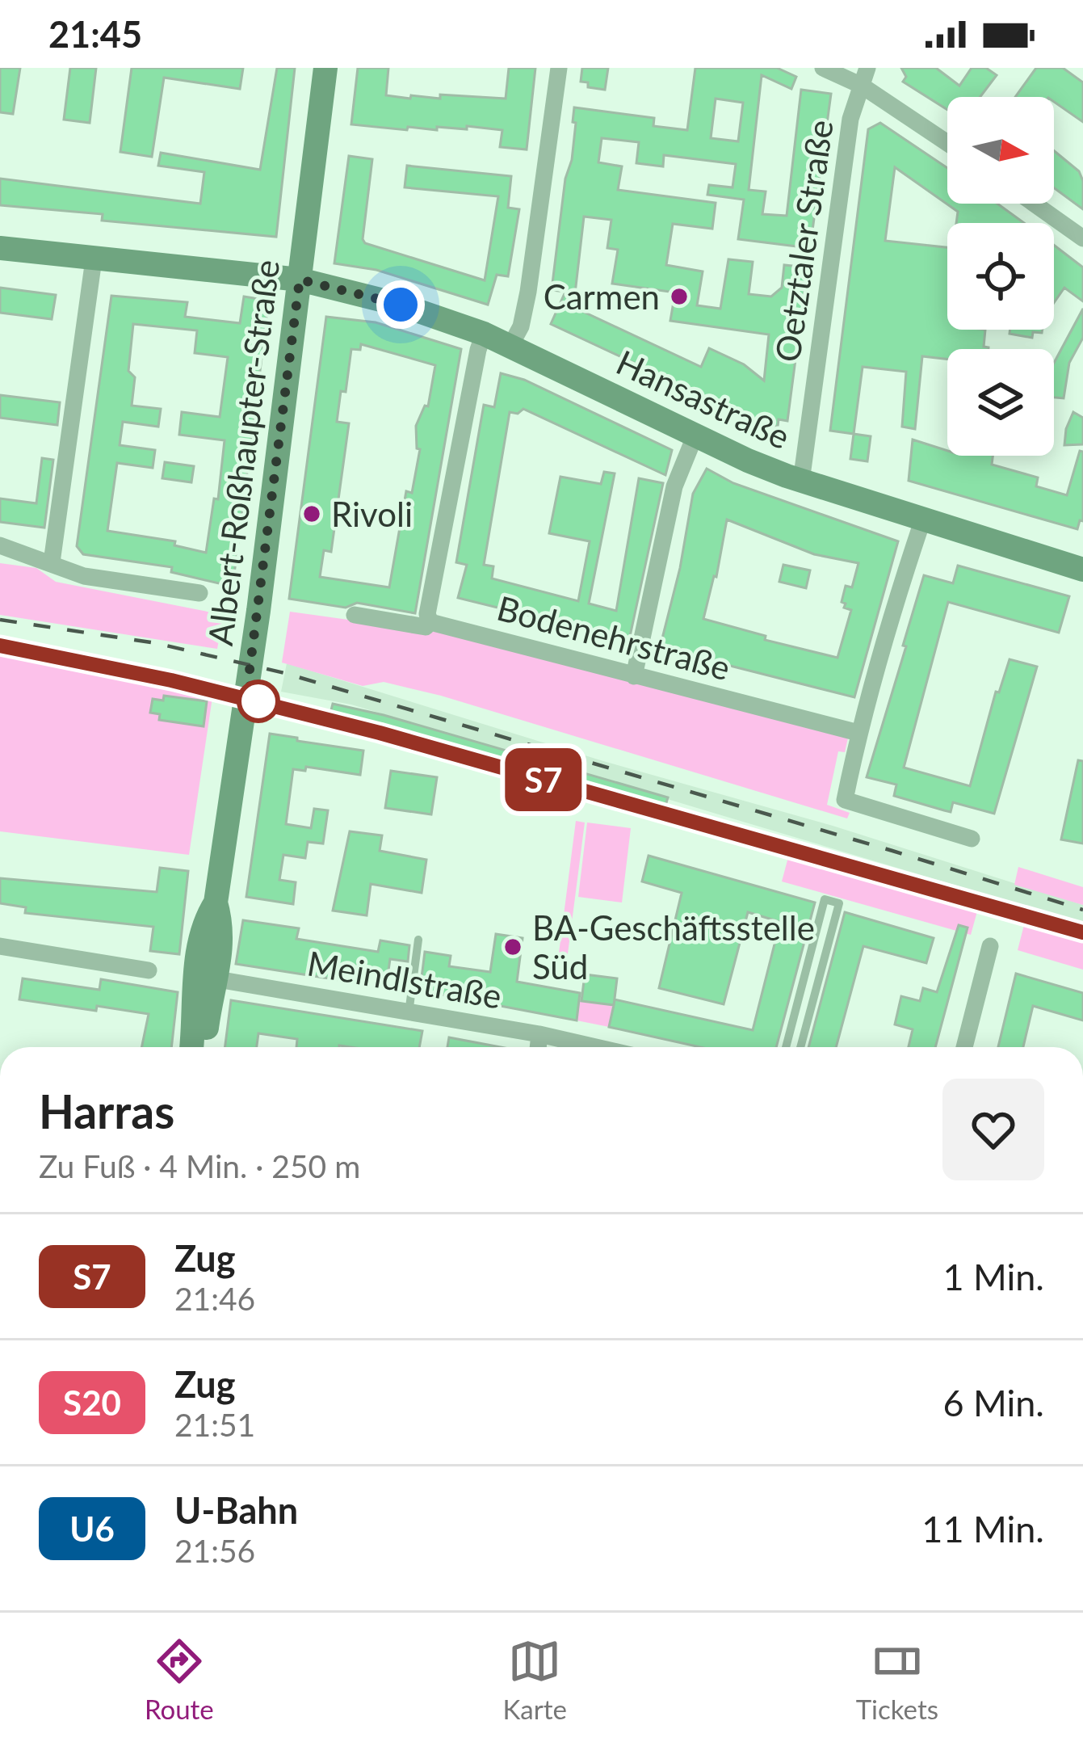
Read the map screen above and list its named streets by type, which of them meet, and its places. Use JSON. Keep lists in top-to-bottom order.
{
  "streets": {
    "main road": ["Hansastraße", "Albert-Roßhaupter-Straße"],
    "street": ["Oetztaler Straße", "Bodenehrstraße", "Meindlstraße"]
  },
  "crossings": [
    ["Oetztaler Straße", "Hansastraße"],
    ["Hansastraße", "Albert-Roßhaupter-Straße"],
    ["Albert-Roßhaupter-Straße", "Meindlstraße"]
  ],
  "places": ["Carmen", "Rivoli", "BA-Geschäftsstelle Süd"],
  "north": "right",
  "page": {
    "status": "21:45",
    "on_map": "S7",
    "heading": ["Harras", "Zu Fuß · 4 Min. · 250 m"],
    "list": [
      {
        "mark": "S7",
        "name": "Zug",
        "note": "21:46",
        "value": "1 Min."
      },
      {
        "mark": "S20",
        "name": "Zug",
        "note": "21:51",
        "value": "6 Min."
      },
      {
        "mark": "U6",
        "name": "U-Bahn",
        "note": "21:56",
        "value": "11 Min."
      }
    ],
    "tabs": ["Route", "Karte", "Tickets"]
  }
}
